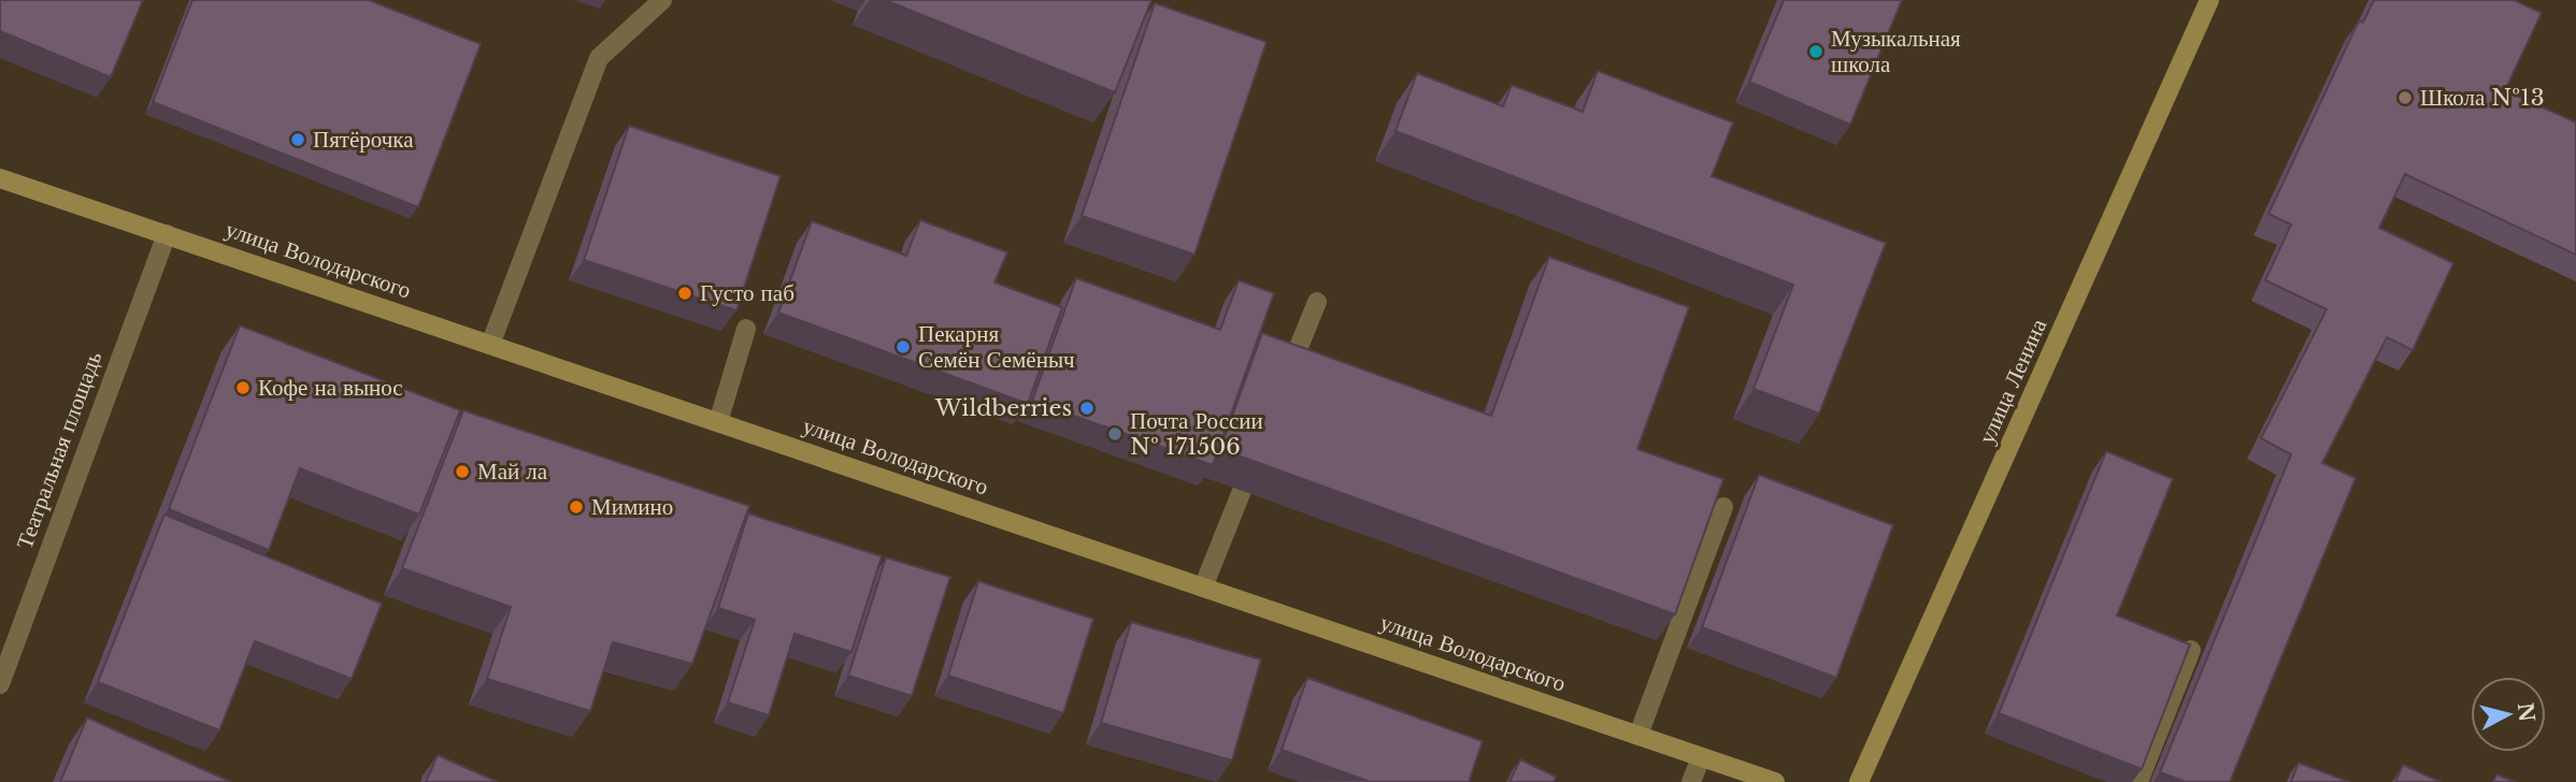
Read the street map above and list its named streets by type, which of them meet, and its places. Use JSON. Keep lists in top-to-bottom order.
{
  "streets": {
    "main road": ["улица Володарского", "улица Ленина"],
    "street": ["Театральная площадь"]
  },
  "crossings": [
    ["улица Володарского", "Театральная площадь"]
  ],
  "places": [
    "Музыкальная школа",
    "Школа №13",
    "Пятёрочка",
    "Густо паб",
    "Пекарня Семён Семёныч",
    "Кофе на вынос",
    "Wildberries",
    "Почта России № 171506",
    "Май ла",
    "Мимино"
  ],
  "north": "right"
}
